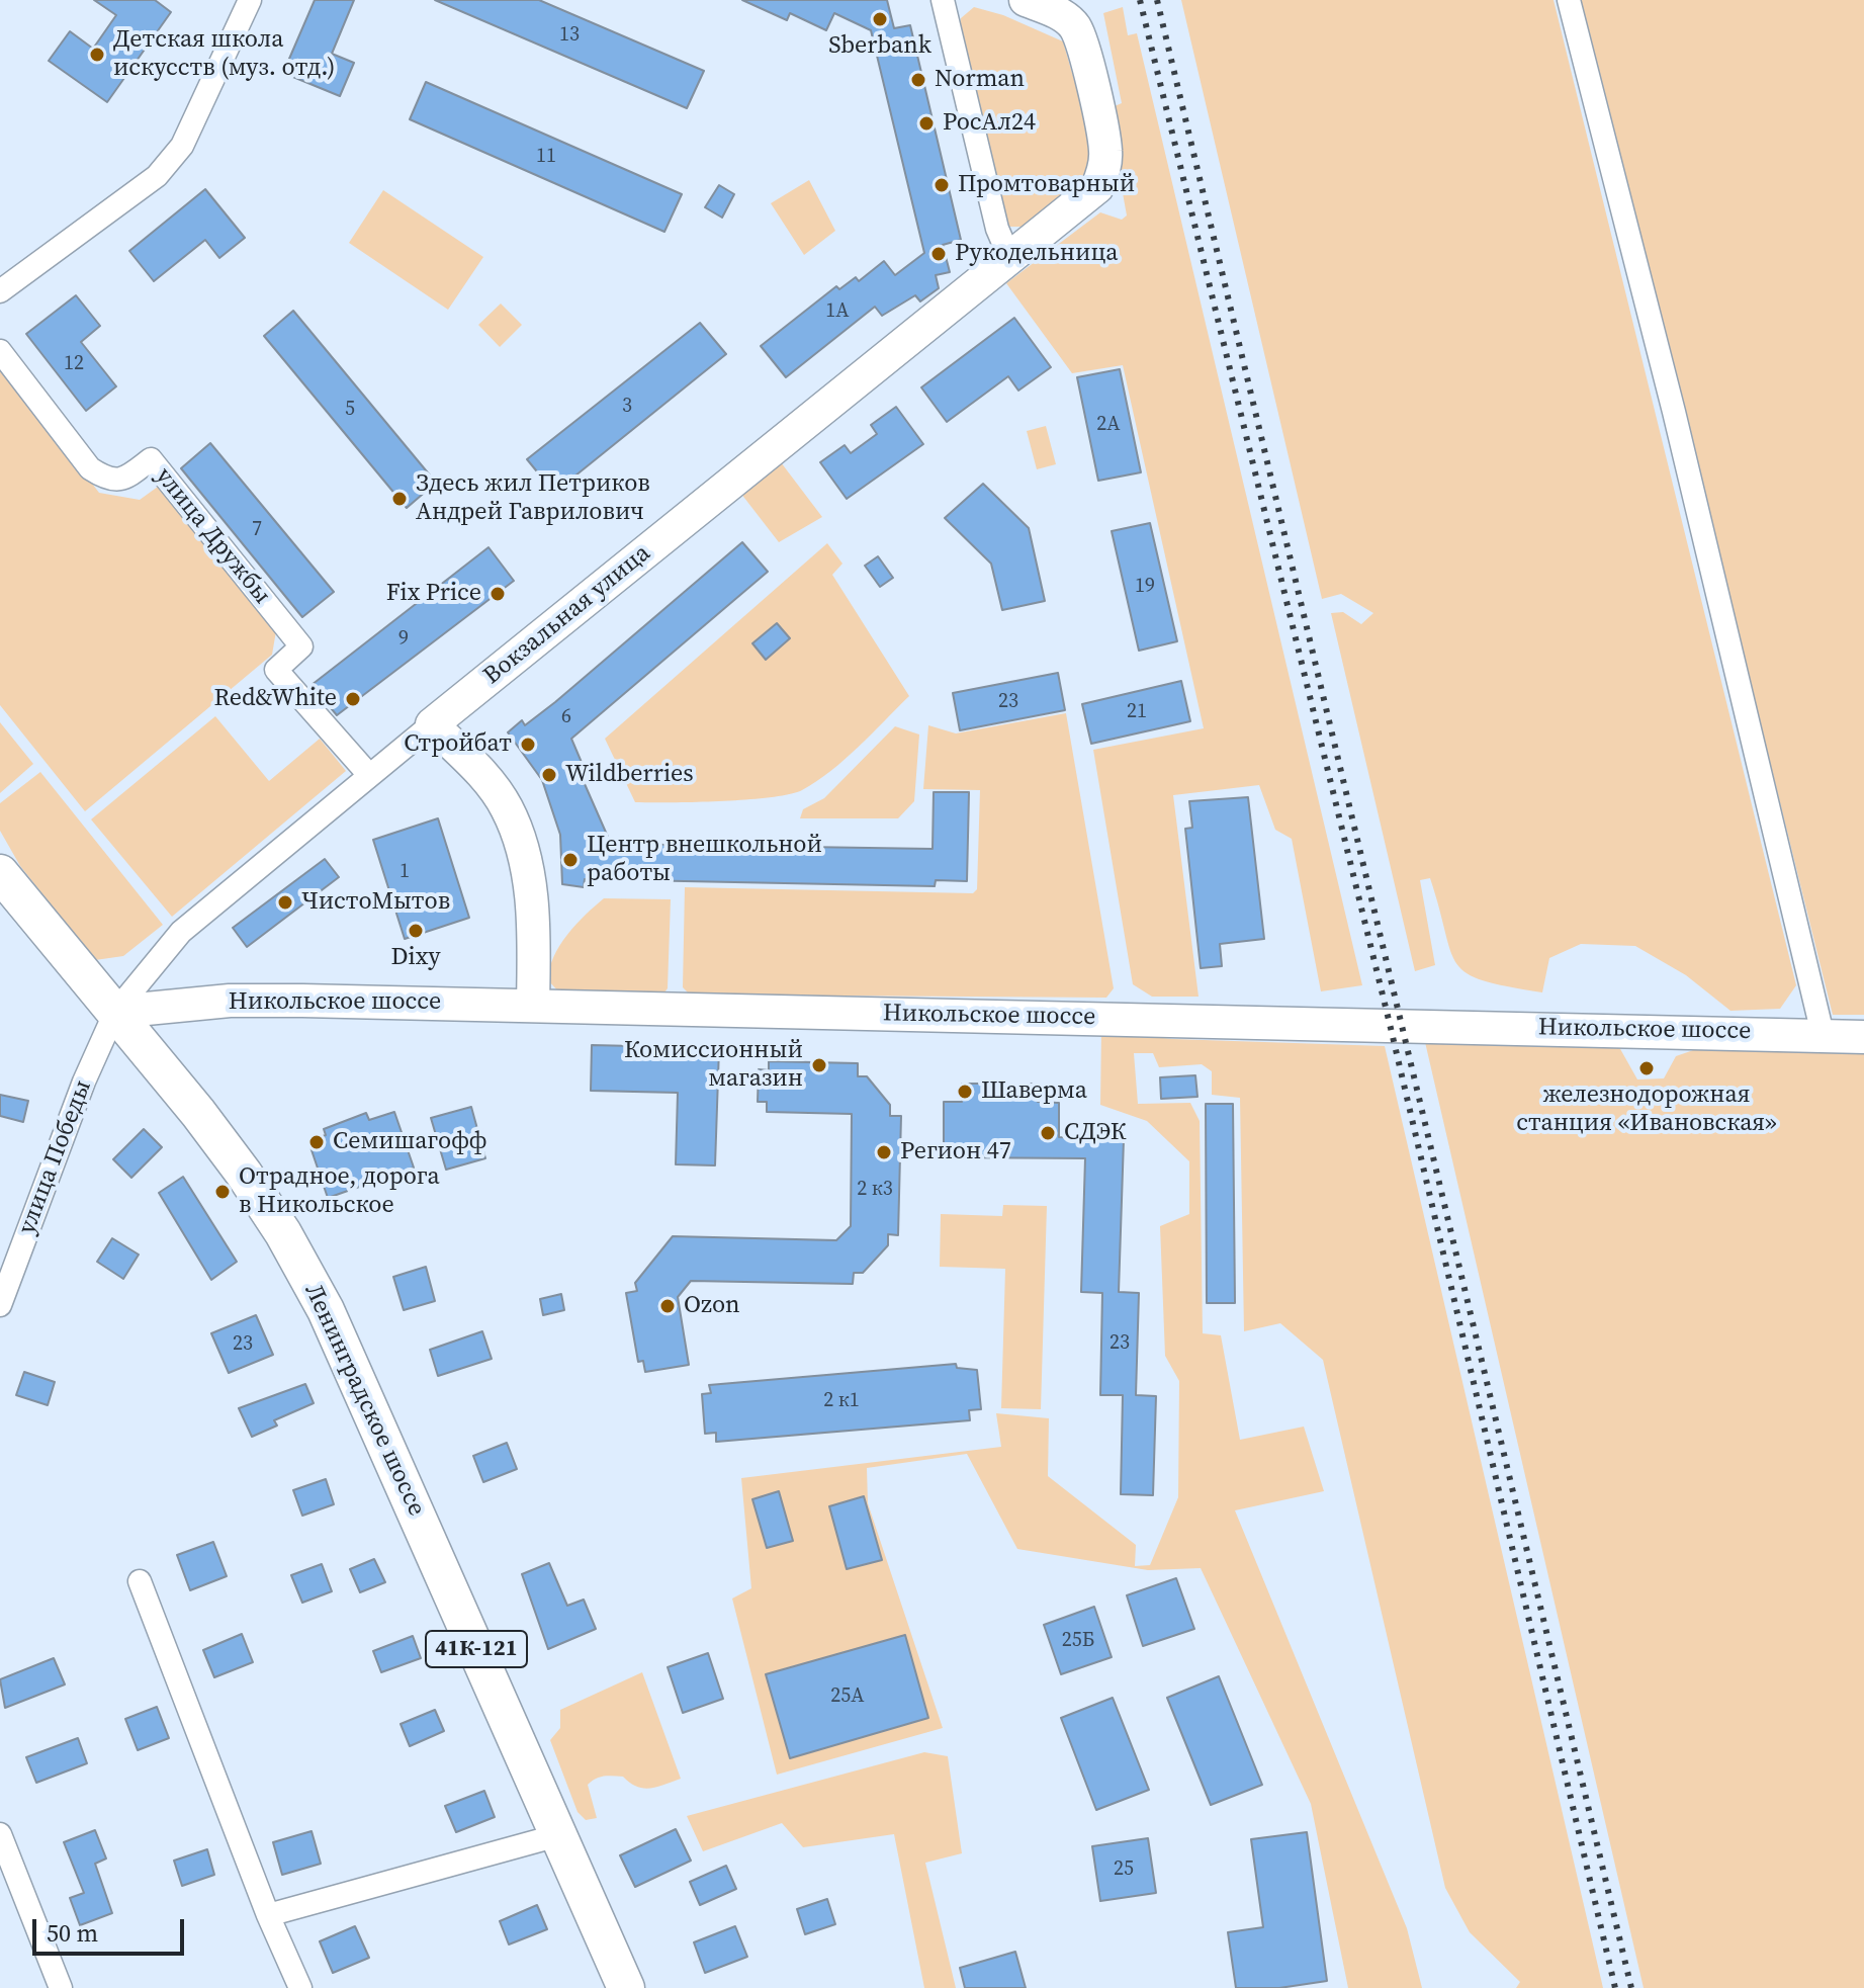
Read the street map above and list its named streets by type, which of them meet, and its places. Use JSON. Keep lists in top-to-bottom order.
{
  "streets": {
    "main road": [
      "Вокзальная улица",
      "Никольское шоссе",
      "Ленинградское шоссе",
      "41К-121"
    ],
    "street": ["улица Дружбы", "улица Победы"]
  },
  "crossings": [
    ["улица Дружбы", "Вокзальная улица"],
    ["Вокзальная улица", "Никольское шоссе"],
    ["Вокзальная улица", "улица Победы"],
    ["Вокзальная улица", "Ленинградское шоссе"],
    ["Никольское шоссе", "улица Победы"],
    ["Никольское шоссе", "Ленинградское шоссе"],
    ["улица Победы", "Ленинградское шоссе"]
  ],
  "places": [
    "Sberbank",
    "Детская школа искусств (муз. отд.)",
    "Norman",
    "РосАл24",
    "Промтоварный",
    "Рукодельница",
    "Здесь жил Петриков Андрей Гаврилович",
    "Fix Price",
    "Red&White",
    "Стройбат",
    "Wildberries",
    "Центр внешкольной работы",
    "ЧистоМытов",
    "Dixy",
    "Комиссионный магазин",
    "железнодорожная станция «Ивановская»",
    "Шаверма",
    "СДЭК",
    "Семишагофф",
    "Регион 47",
    "Отрадное, дорога в Никольское",
    "Ozon"
  ],
  "house_numbers": [
    "13",
    "11",
    "1А",
    "12",
    "3",
    "5",
    "2А",
    "7",
    "19",
    "9",
    "23",
    "21",
    "6",
    "1",
    "2 к3",
    "23",
    "23",
    "2 к1",
    "25Б",
    "25А",
    "25"
  ],
  "scale_bar": "50 m"
}
